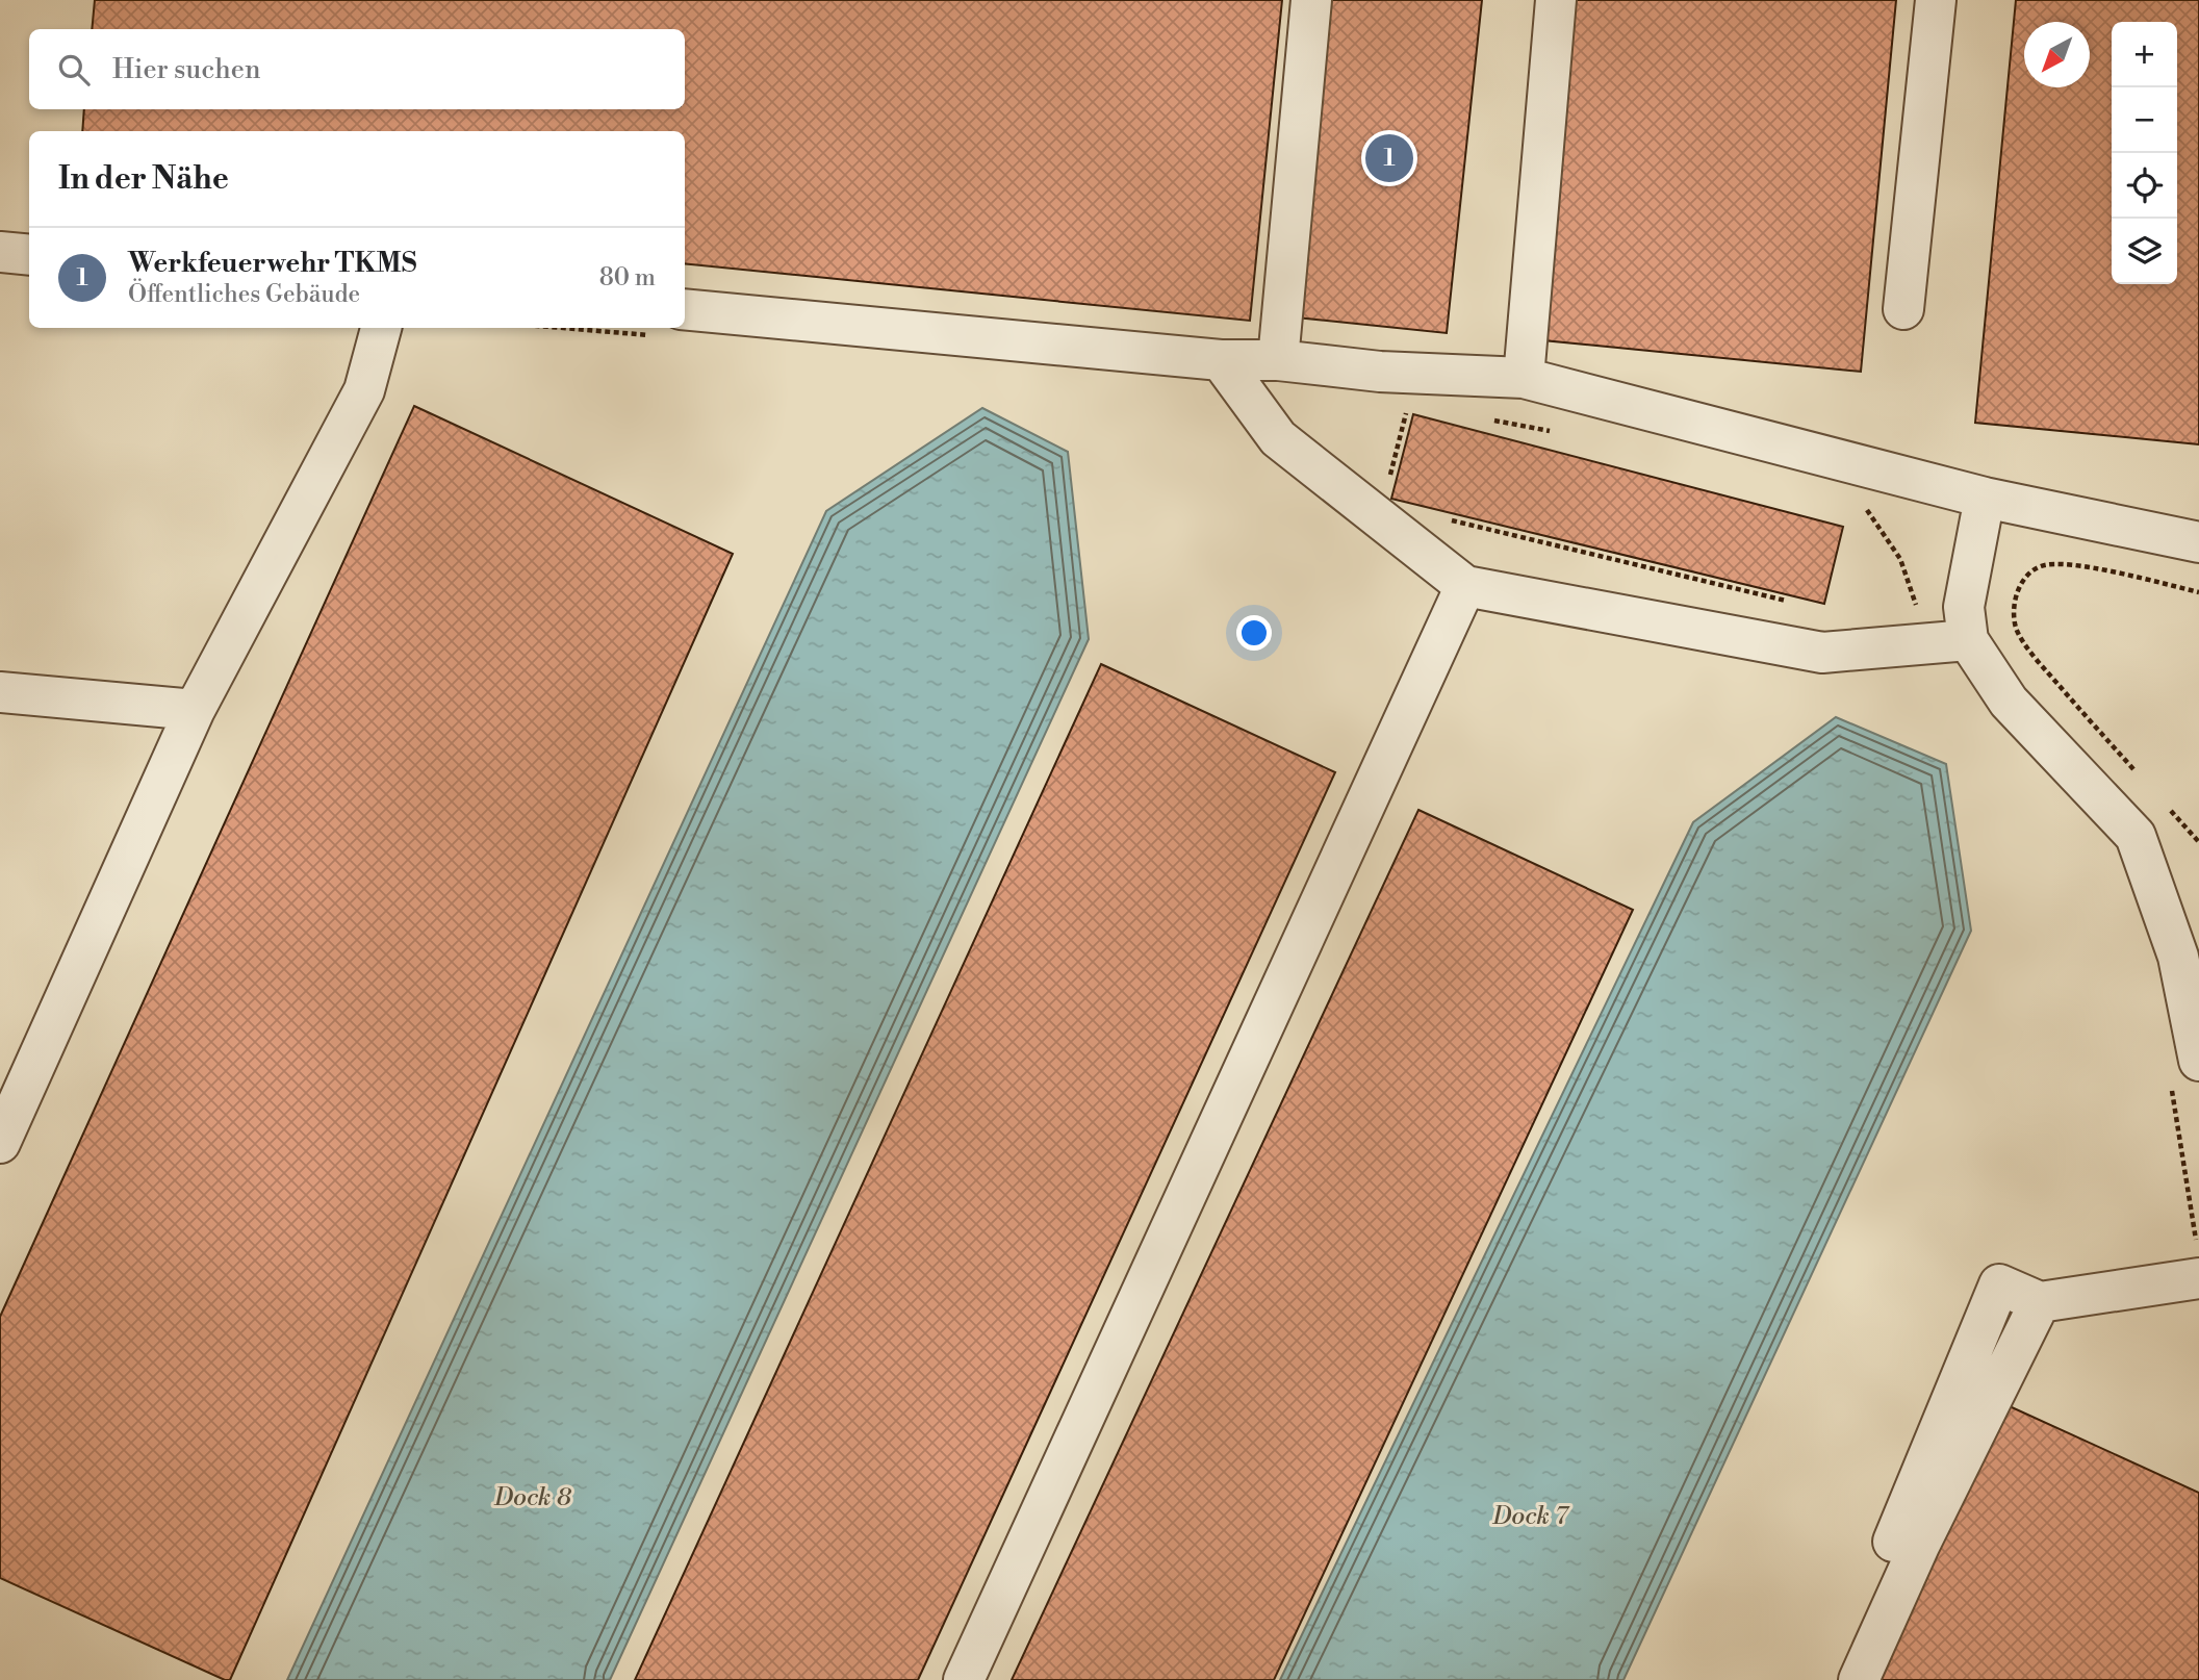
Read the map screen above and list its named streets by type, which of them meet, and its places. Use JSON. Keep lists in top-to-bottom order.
{
  "water": ["Dock 8", "Dock 7"],
  "north": "bottom left",
  "page": {
    "map_buttons": ["+", "−"],
    "search": "Hier suchen",
    "pins": "1",
    "heading": "In der Nähe",
    "list": [
      {
        "mark": "1",
        "name": "Werkfeuerwehr TKMS",
        "note": "Öffentliches Gebäude",
        "value": "80 m"
      }
    ]
  }
}
